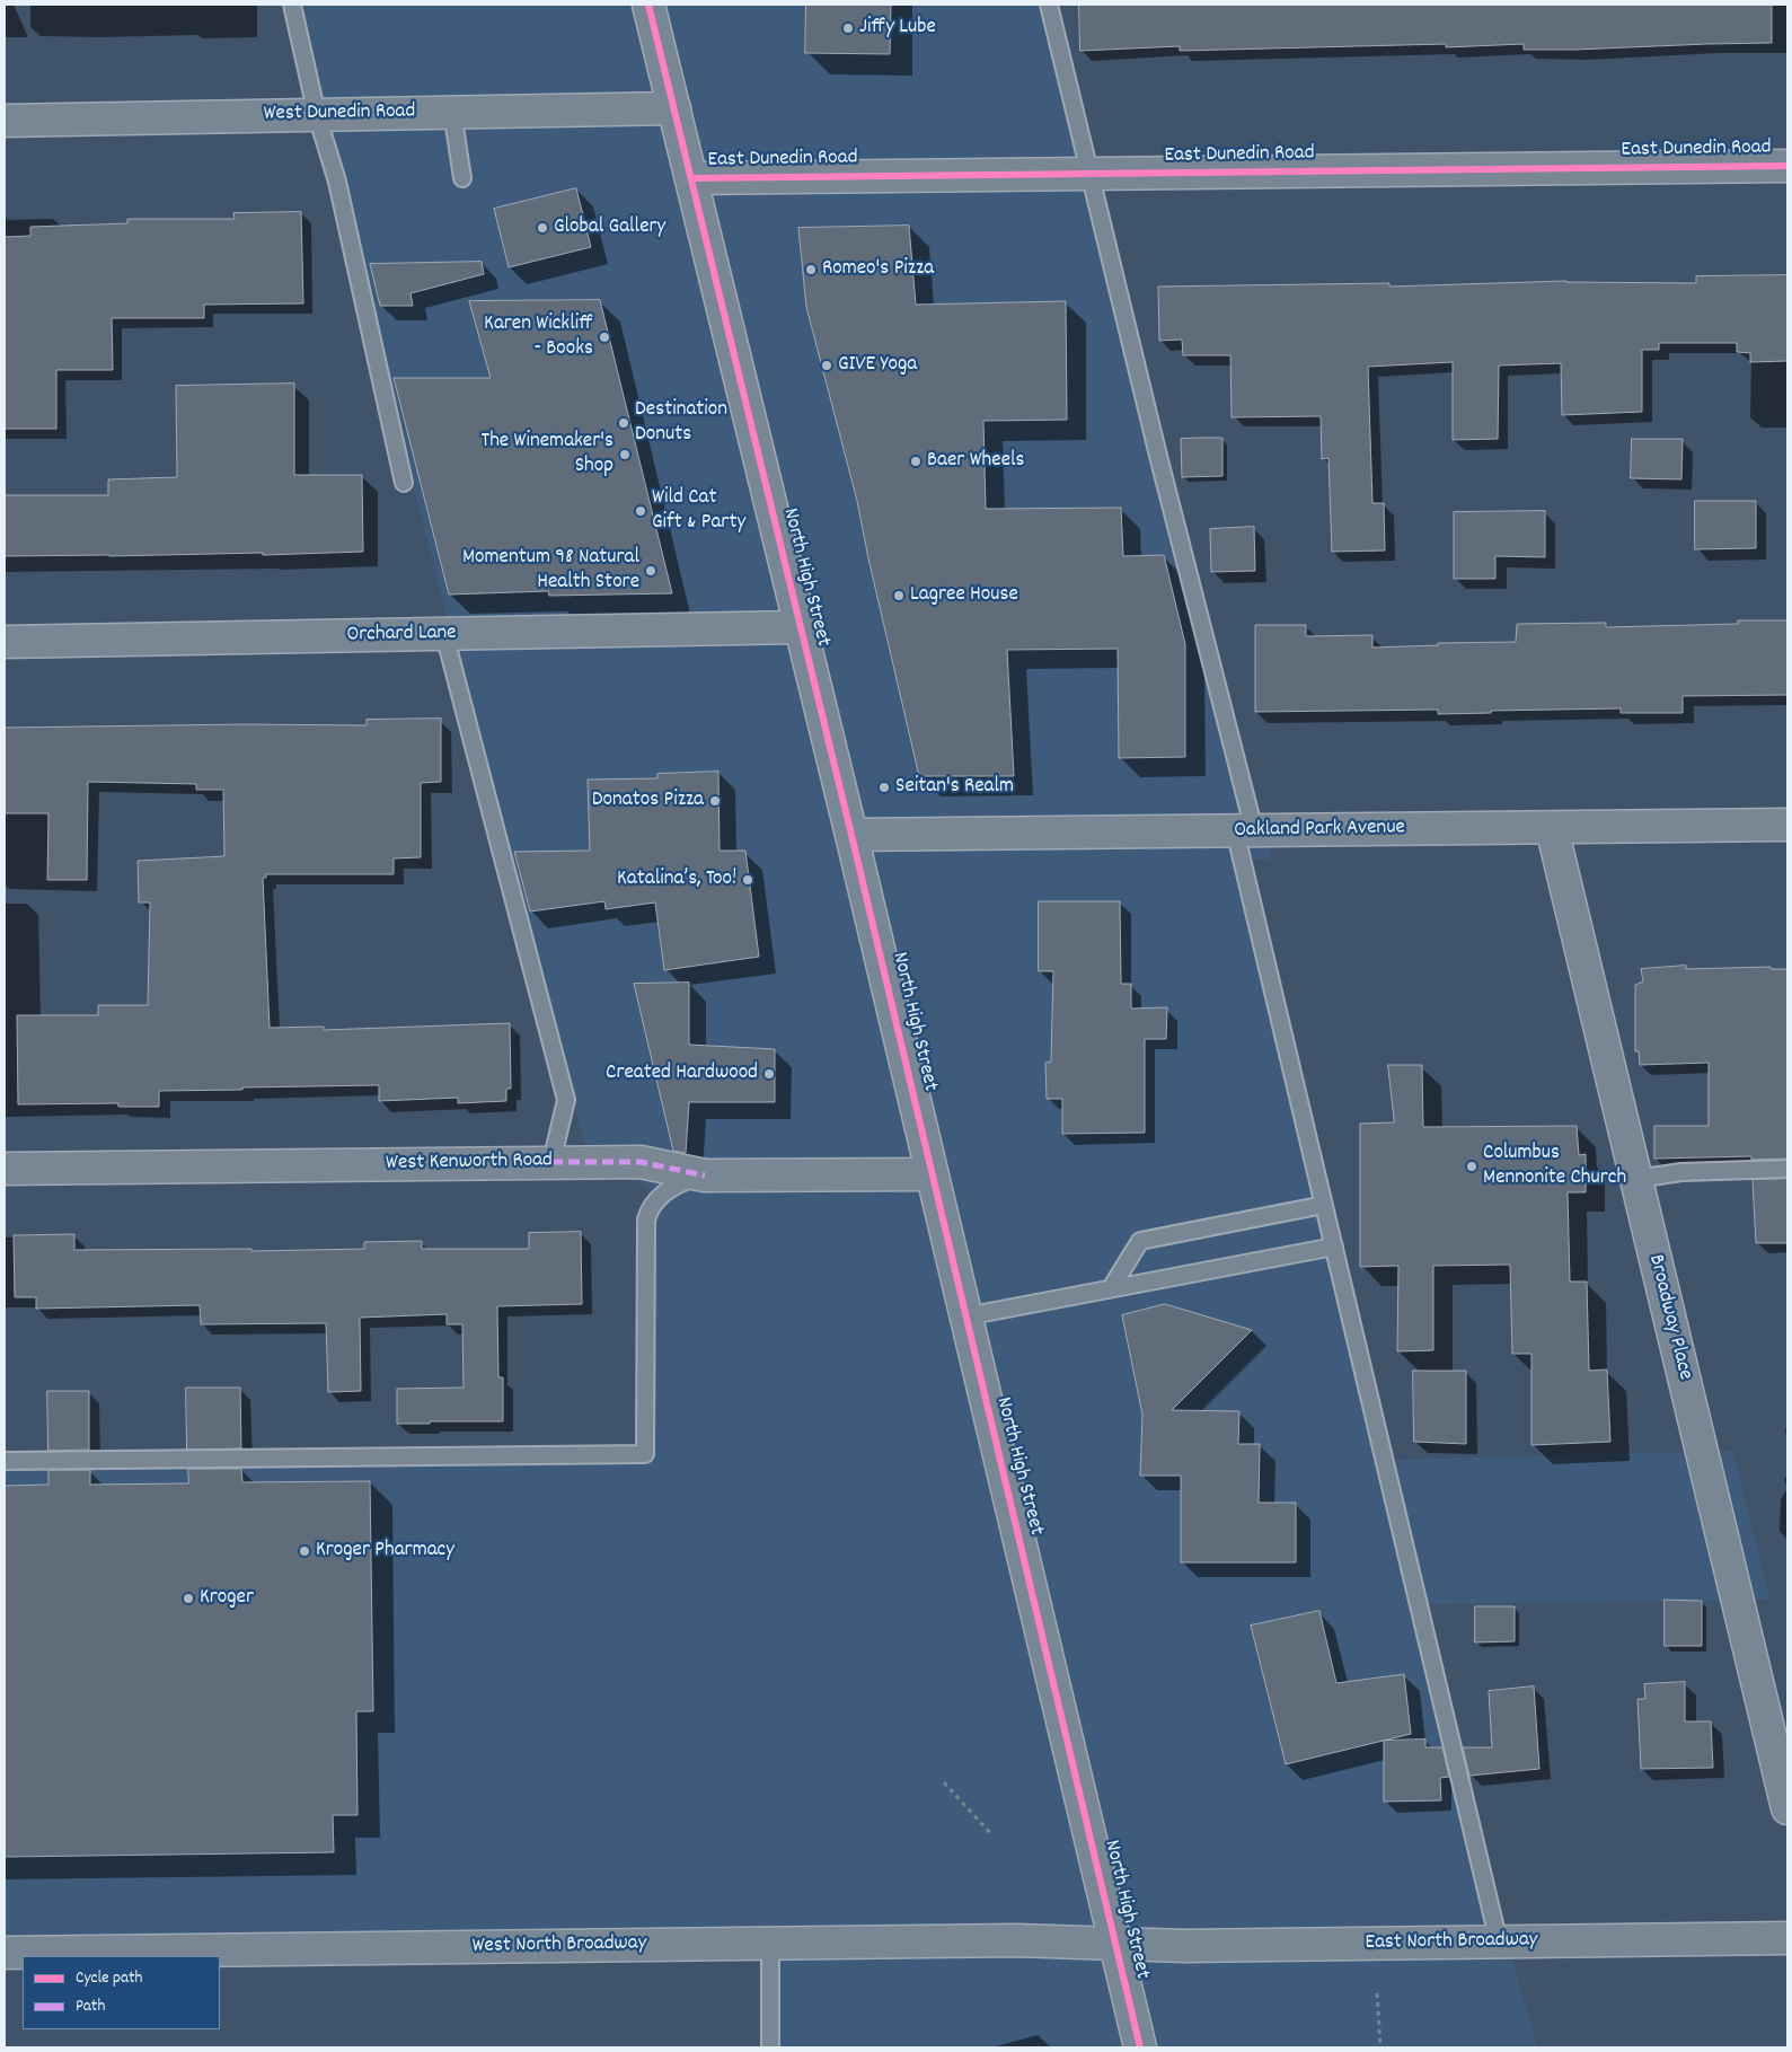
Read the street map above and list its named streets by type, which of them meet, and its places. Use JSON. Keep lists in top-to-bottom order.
{
  "streets": {
    "street": [
      "West Dunedin Road",
      "East Dunedin Road",
      "North High Street",
      "Orchard Lane",
      "Oakland Park Avenue",
      "West Kenworth Road",
      "Broadway Place",
      "East North Broadway",
      "West North Broadway"
    ]
  },
  "crossings": [
    ["West Dunedin Road", "North High Street"],
    ["East Dunedin Road", "North High Street"],
    ["North High Street", "Orchard Lane"],
    ["North High Street", "Oakland Park Avenue"],
    ["North High Street", "West Kenworth Road"],
    ["North High Street", "East North Broadway"],
    ["North High Street", "West North Broadway"],
    ["Oakland Park Avenue", "Broadway Place"],
    ["East North Broadway", "West North Broadway"]
  ],
  "places": [
    "Jiffy Lube",
    "Global Gallery",
    "Romeo's Pizza",
    "Karen Wickliff - Books",
    "GIVE Yoga",
    "Destination Donuts",
    "The Winemaker's Shop",
    "Baer Wheels",
    "Wild Cat Gift & Party",
    "Momentum 98 Natural Health Store",
    "Lagree House",
    "Seitan's Realm",
    "Donatos Pizza",
    "Katalina’s, Too!",
    "Created Hardwood",
    "Columbus Mennonite Church",
    "Kroger Pharmacy",
    "Kroger"
  ],
  "legend": ["Cycle path", "Path"]
}
